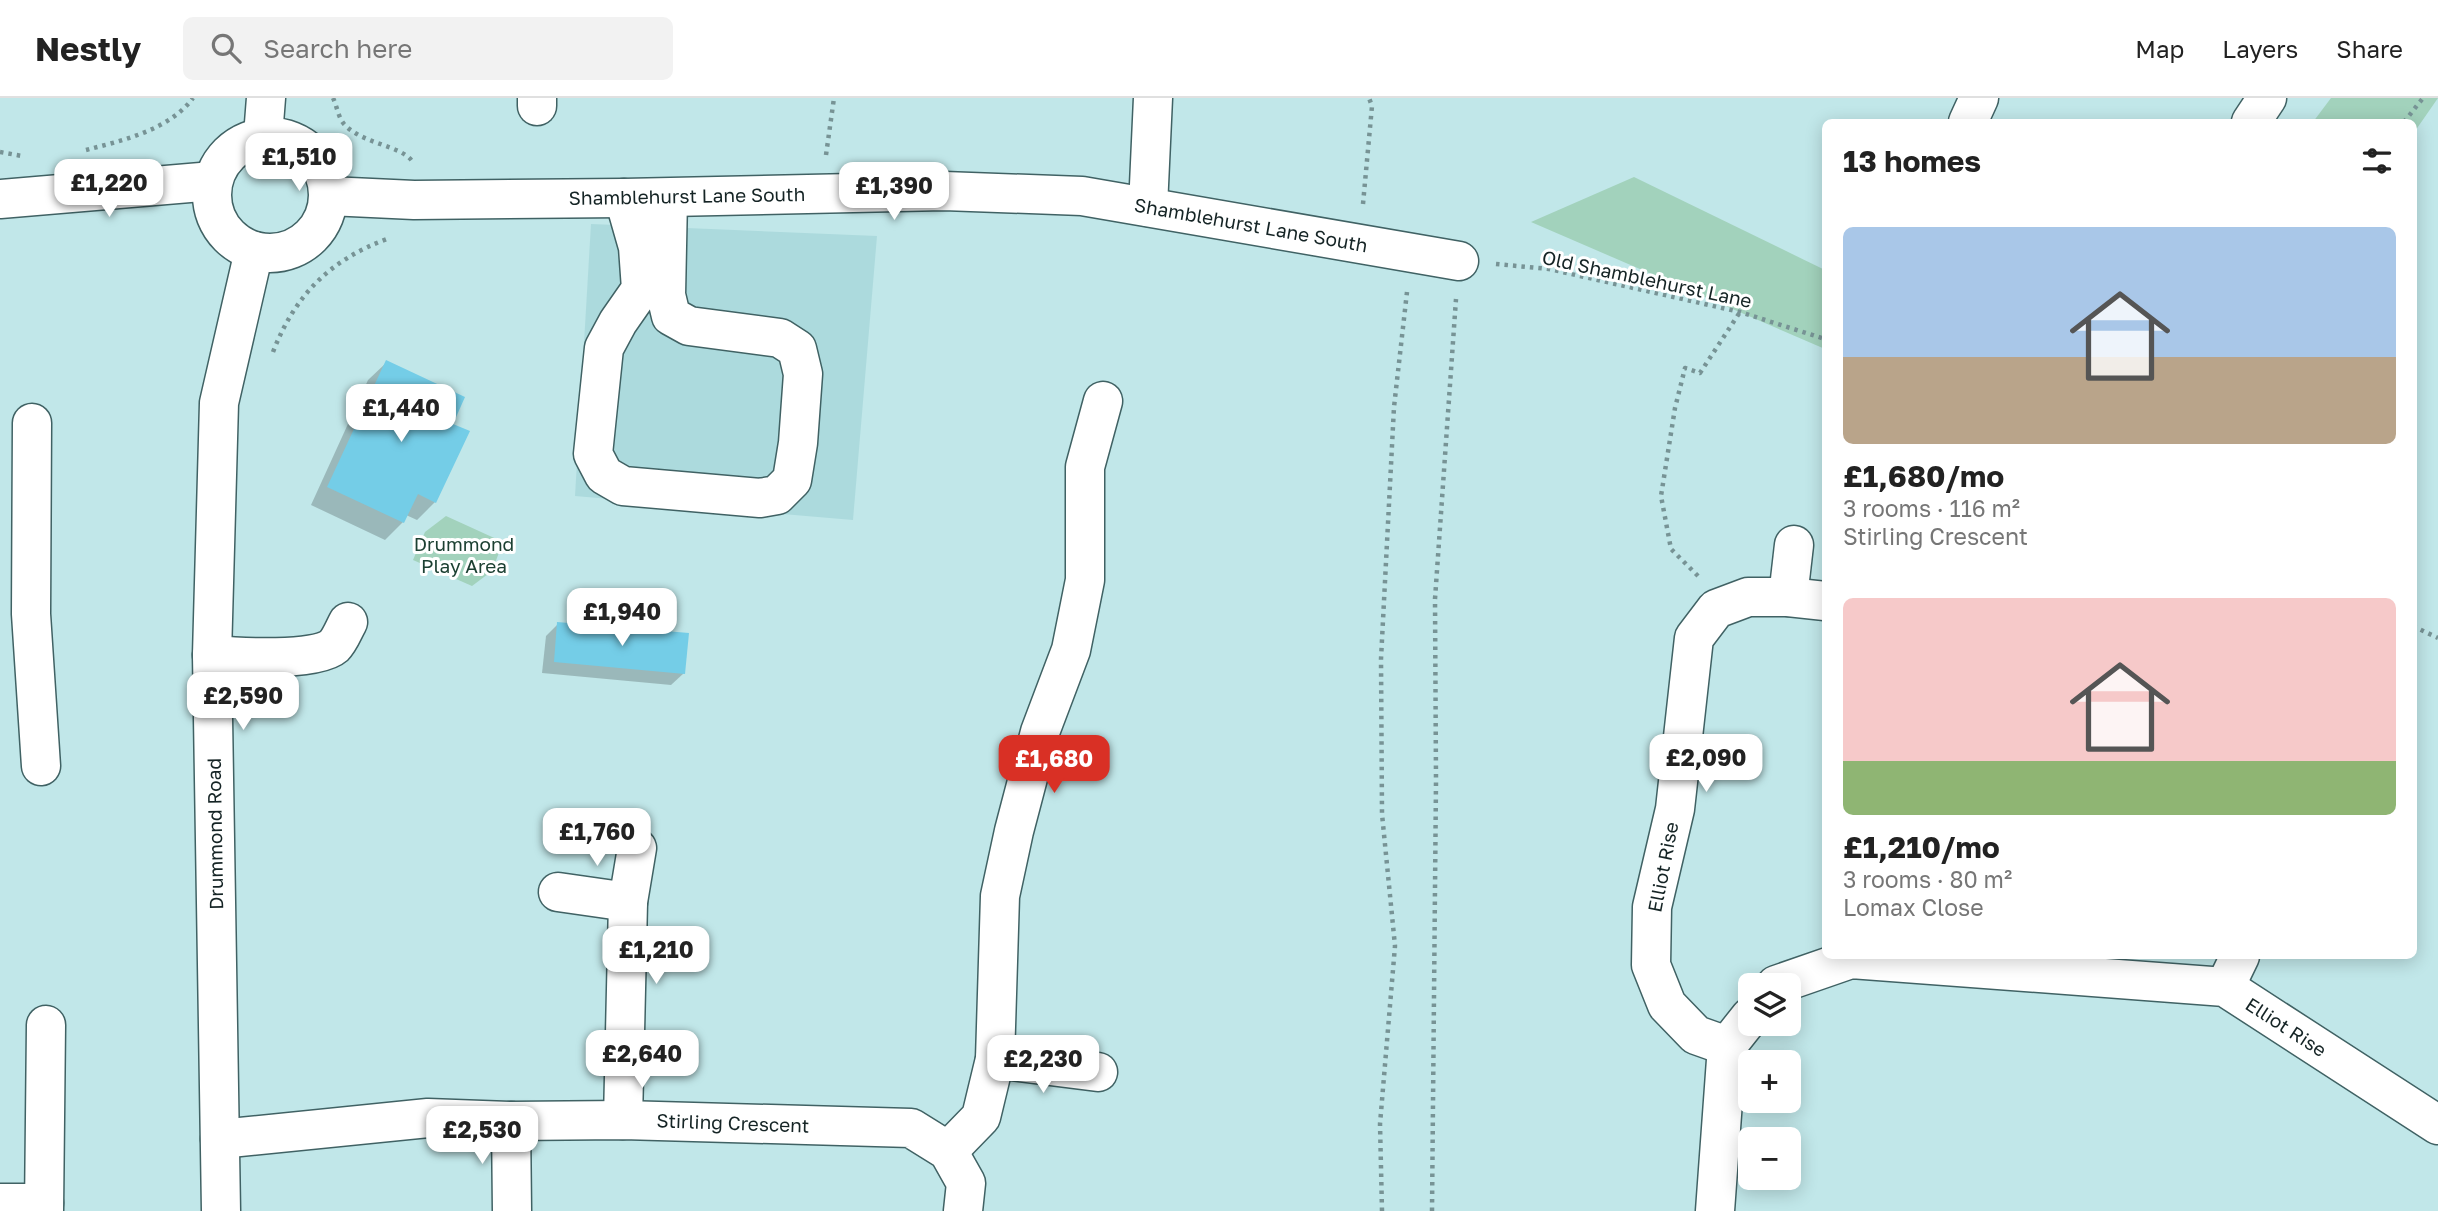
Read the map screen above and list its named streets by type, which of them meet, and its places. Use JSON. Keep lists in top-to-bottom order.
{
  "streets": {
    "street": [
      "Shamblehurst Lane South",
      "Drummond Road",
      "Elliot Rise",
      "Stirling Crescent"
    ],
    "path": ["Old Shamblehurst Lane"]
  },
  "crossings": [
    ["Shamblehurst Lane South", "Old Shamblehurst Lane"],
    ["Shamblehurst Lane South", "Drummond Road"],
    ["Drummond Road", "Stirling Crescent"]
  ],
  "parks": ["Drummond Play Area"],
  "page": {
    "header": "Nestly",
    "search": "Search here",
    "nav": ["Map", "Layers", "Share"],
    "heading": "13 homes",
    "price": [
      "£1,510",
      "£1,220",
      "£1,390",
      "£1,440",
      "£1,940",
      "£2,590",
      "£2,090",
      "£1,680",
      "£1,760",
      "£1,210",
      "£2,640",
      "£2,230",
      "£2,530"
    ],
    "list": [
      {
        "name": "£1,680/mo",
        "note": "3 rooms · 116 m² · Stirling Crescent"
      },
      {
        "name": "£1,210/mo",
        "note": "3 rooms · 80 m² · Lomax Close"
      }
    ],
    "map_buttons": ["+", "−"]
  }
}
